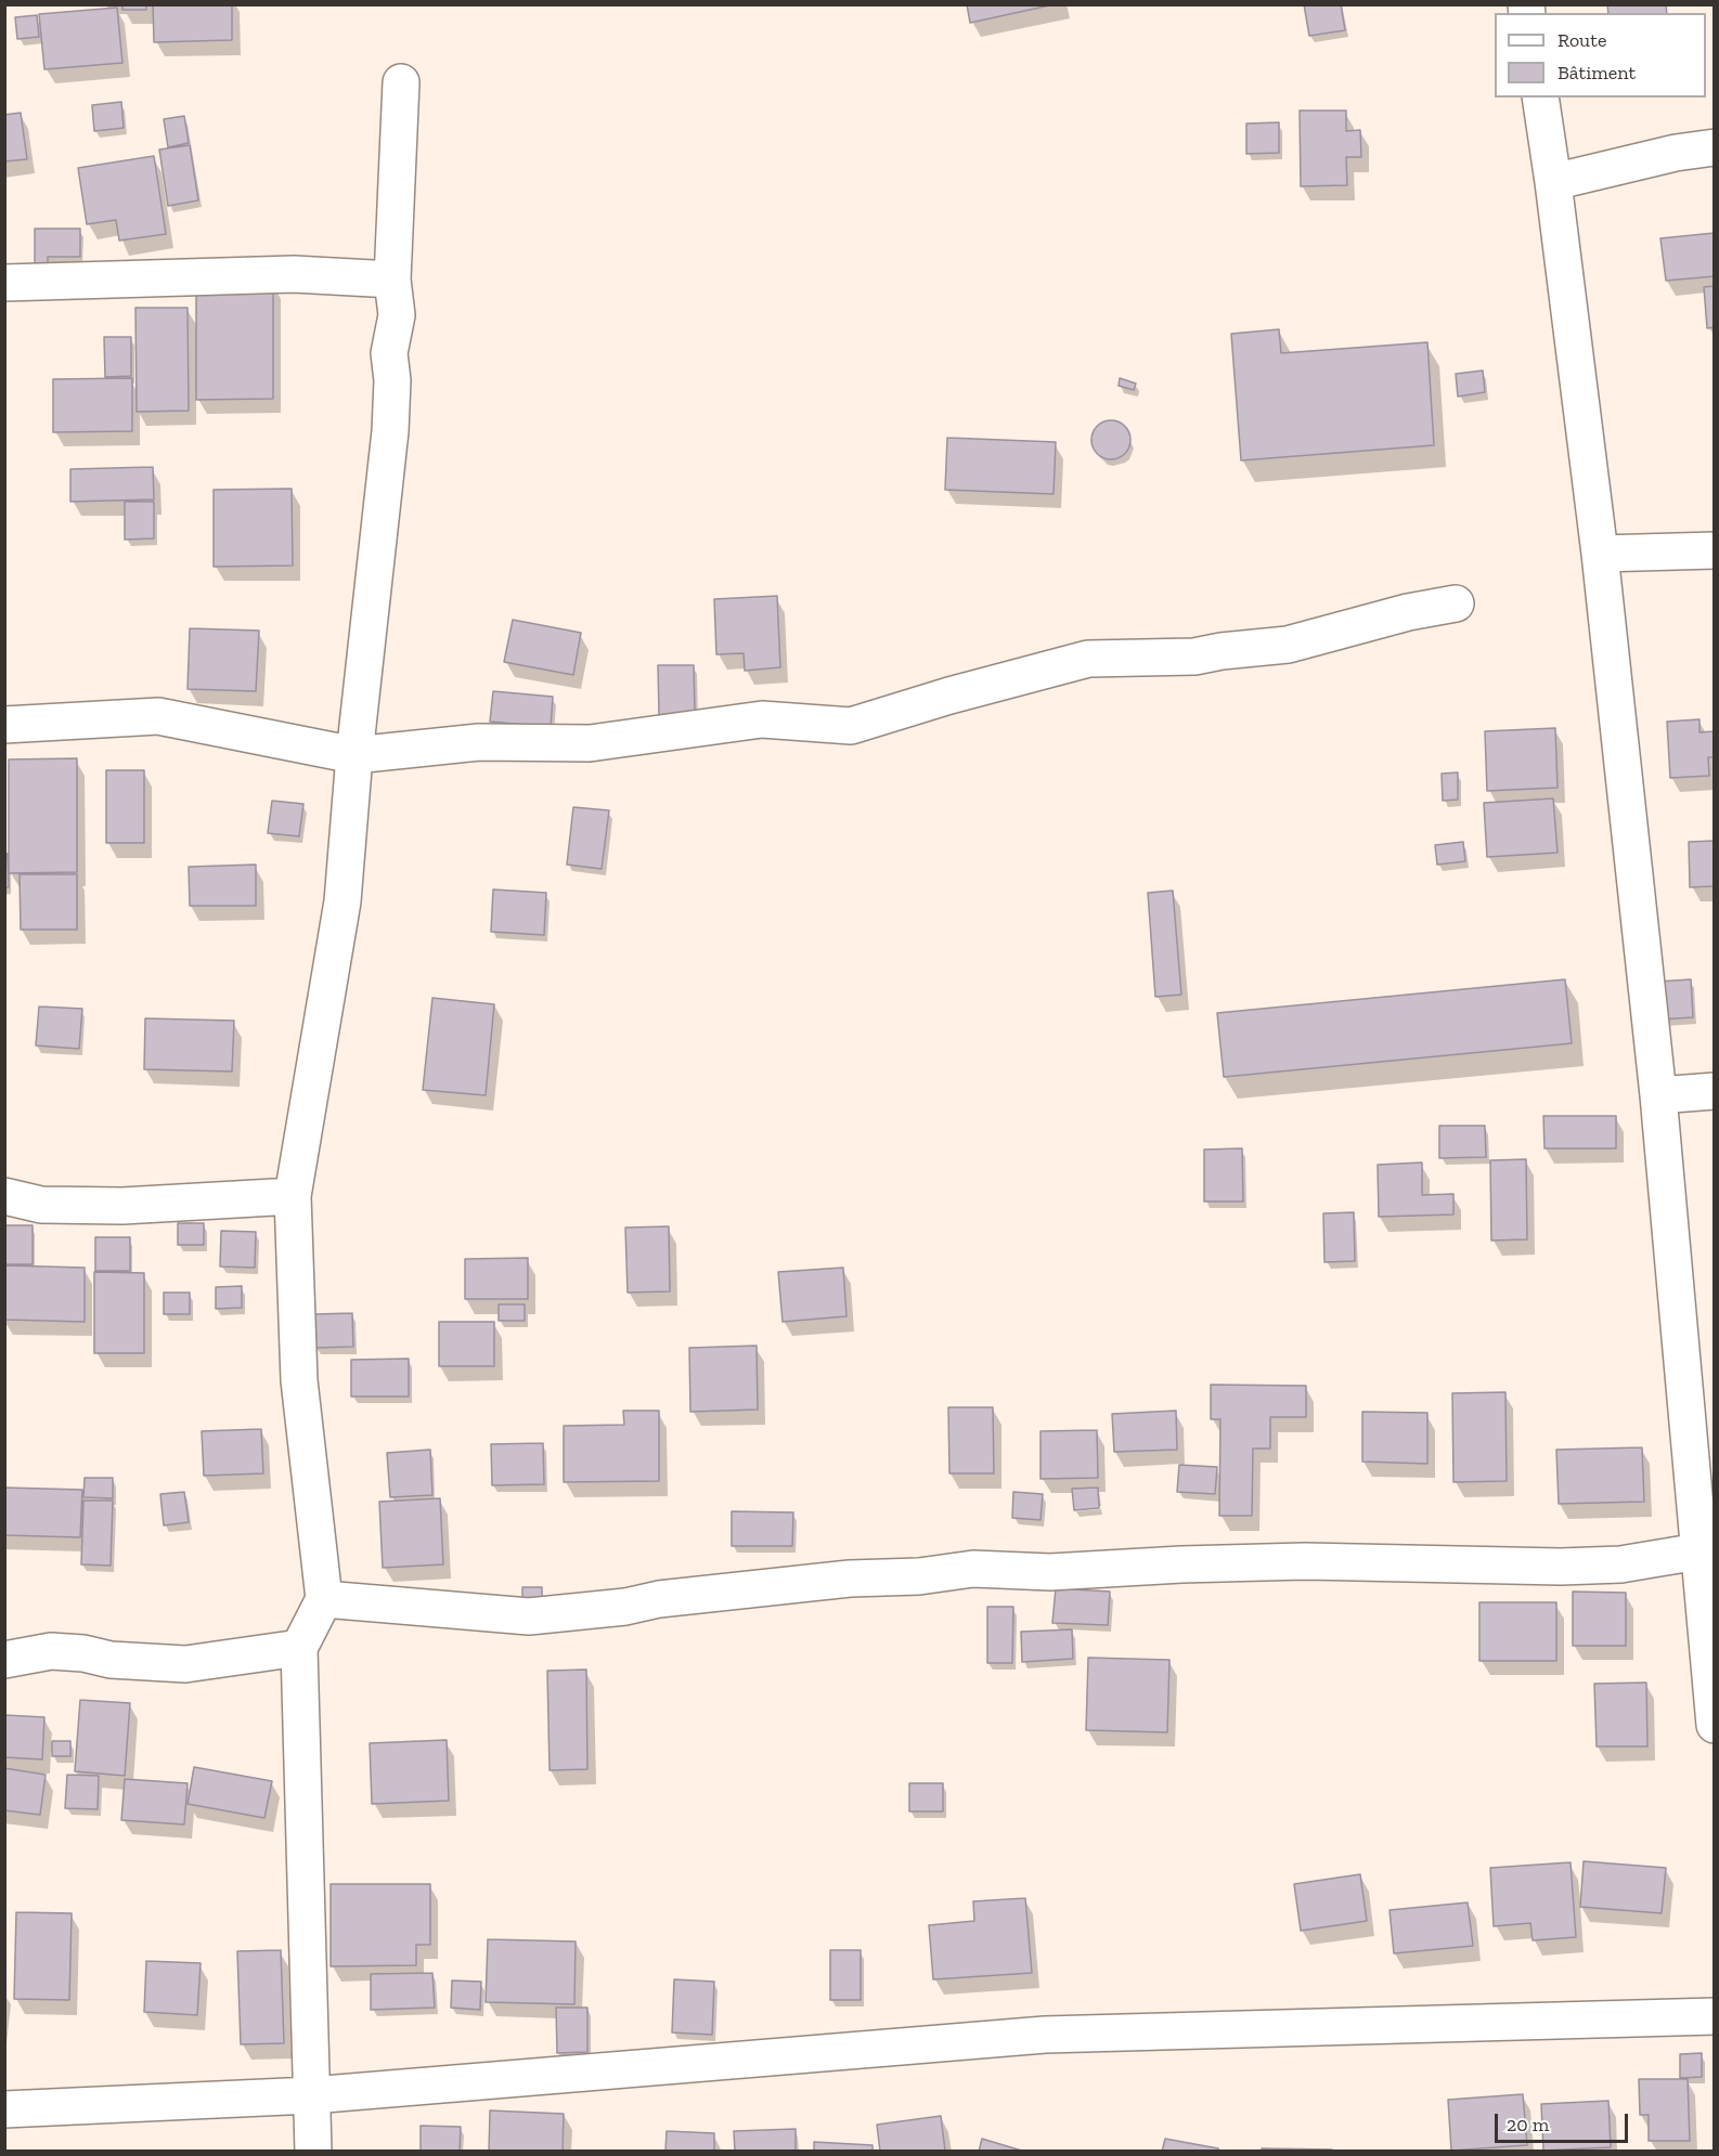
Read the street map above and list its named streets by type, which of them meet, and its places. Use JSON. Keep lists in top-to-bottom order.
{
  "legend": ["Route", "Bâtiment"],
  "scale_bar": "20 m"
}
